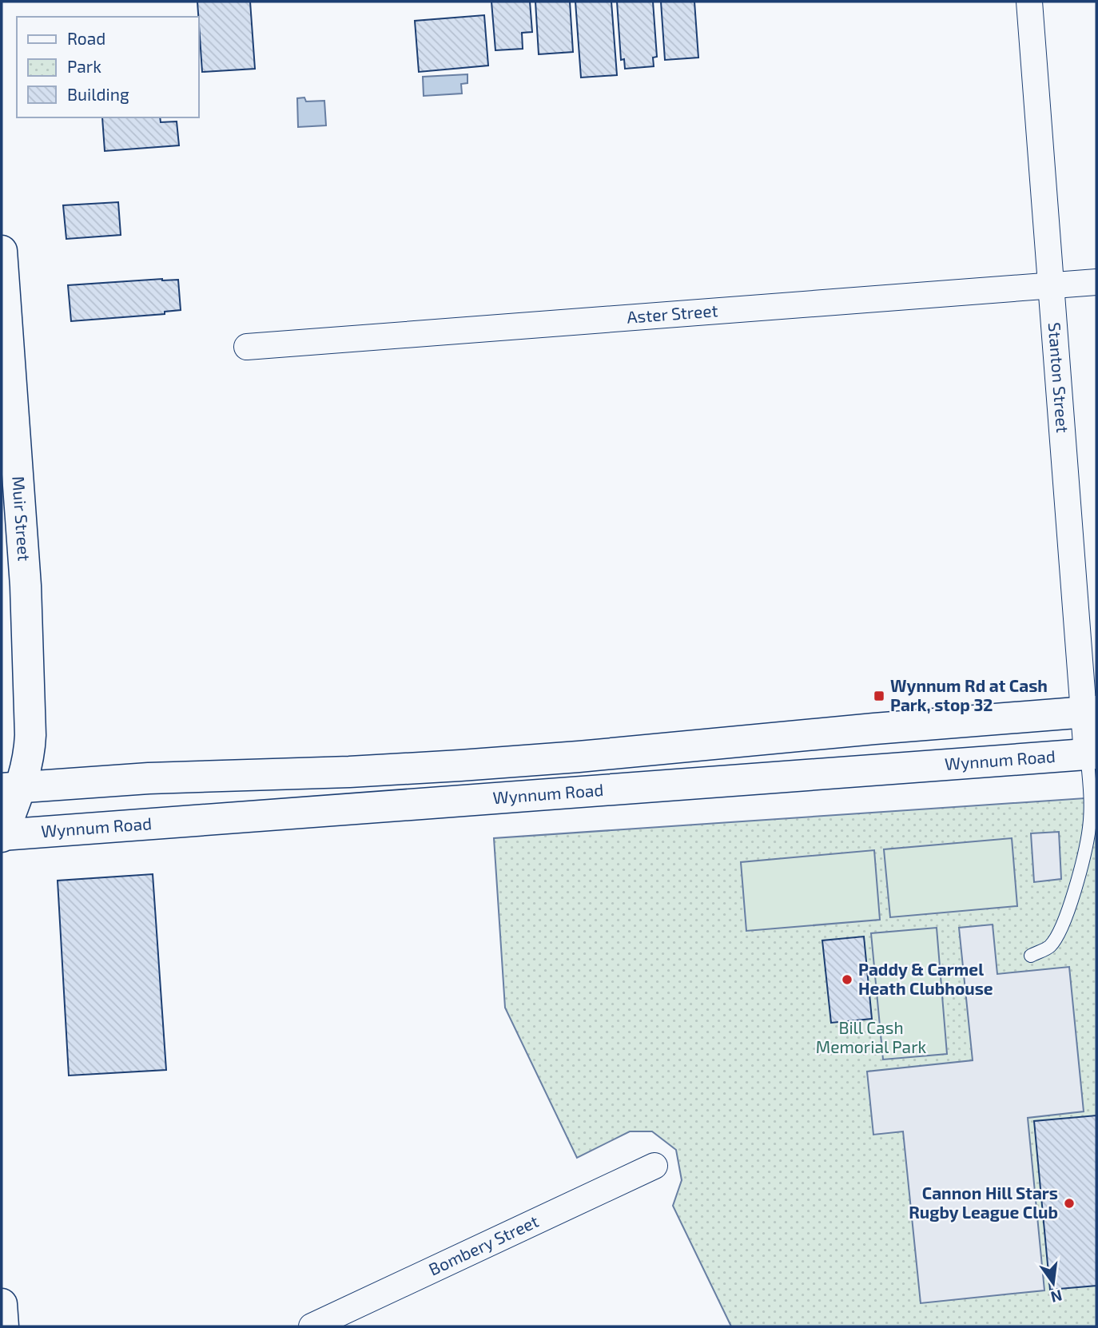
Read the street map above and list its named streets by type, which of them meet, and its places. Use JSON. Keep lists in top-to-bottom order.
{
  "streets": {
    "main road": ["Muir Street", "Wynnum Road"],
    "street": ["Aster Street", "Stanton Street", "Bombery Street"]
  },
  "crossings": [
    ["Aster Street", "Stanton Street"],
    ["Stanton Street", "Wynnum Road"],
    ["Muir Street", "Wynnum Road"]
  ],
  "parks": ["Bill Cash Memorial Park"],
  "places": {
    "transit": ["Wynnum Rd at Cash Park, stop 32"],
    "other": ["Paddy & Carmel Heath Clubhouse", "Cannon Hill Stars Rugby League Club"]
  },
  "legend": ["Road", "Park", "Building"],
  "north": "bottom"
}
